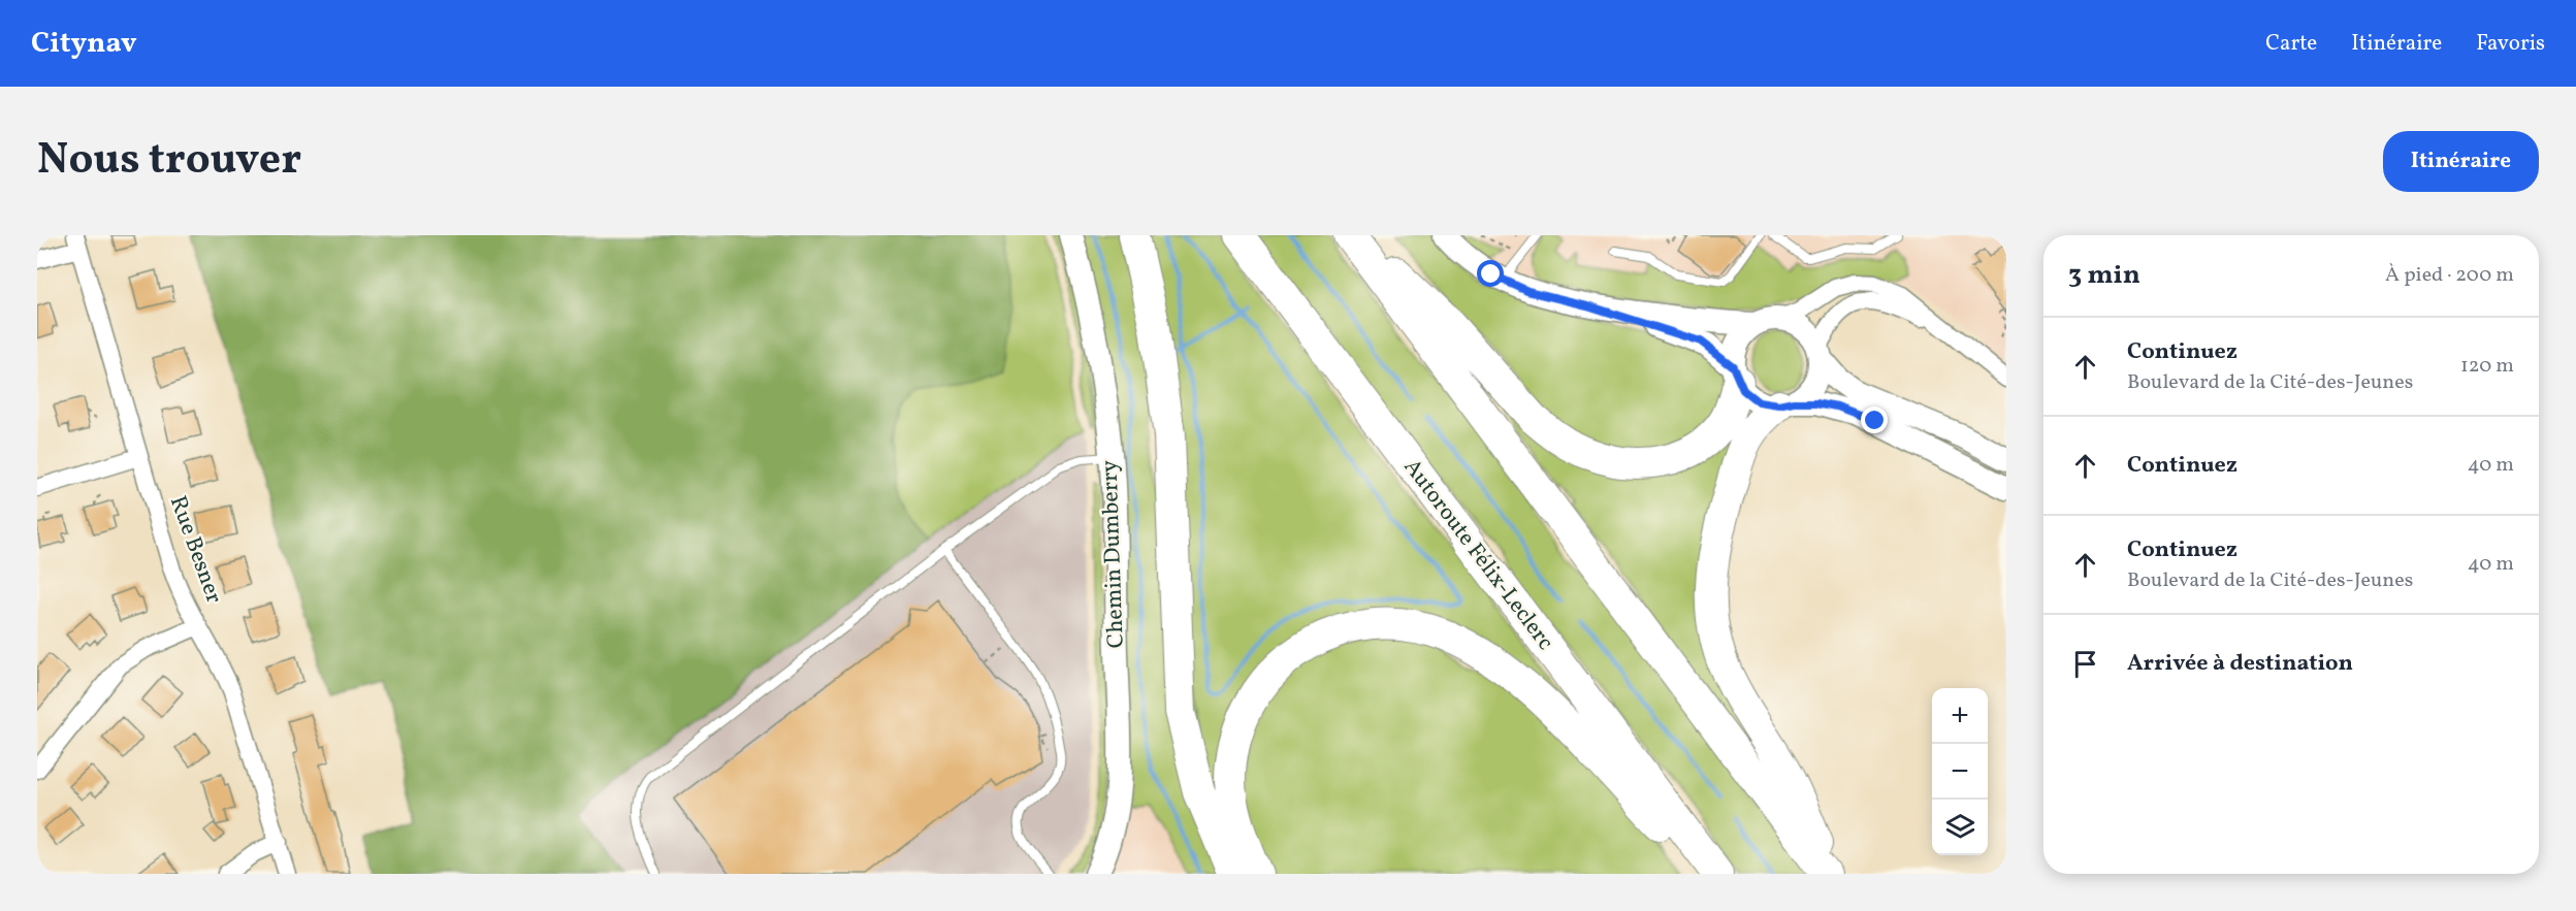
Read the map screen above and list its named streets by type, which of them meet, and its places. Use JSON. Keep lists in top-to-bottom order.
{
  "streets": {
    "highway": ["Autoroute Félix-Leclerc"],
    "street": ["Rue Besner", "Chemin Dumberry"]
  },
  "page": {
    "header": "Citynav",
    "nav": ["Carte", "Itinéraire", "Favoris"],
    "title": "Nous trouver",
    "buttons": "Itinéraire",
    "heading": ["3 min", "À pied · 200 m"],
    "list": [
      ["Continuez", "Boulevard de la Cité-des-Jeunes", "120 m"],
      ["Continuez", "40 m"],
      ["Continuez", "Boulevard de la Cité-des-Jeunes", "40 m"],
      "Arrivée à destination"
    ],
    "map_buttons": ["+", "−"]
  }
}
